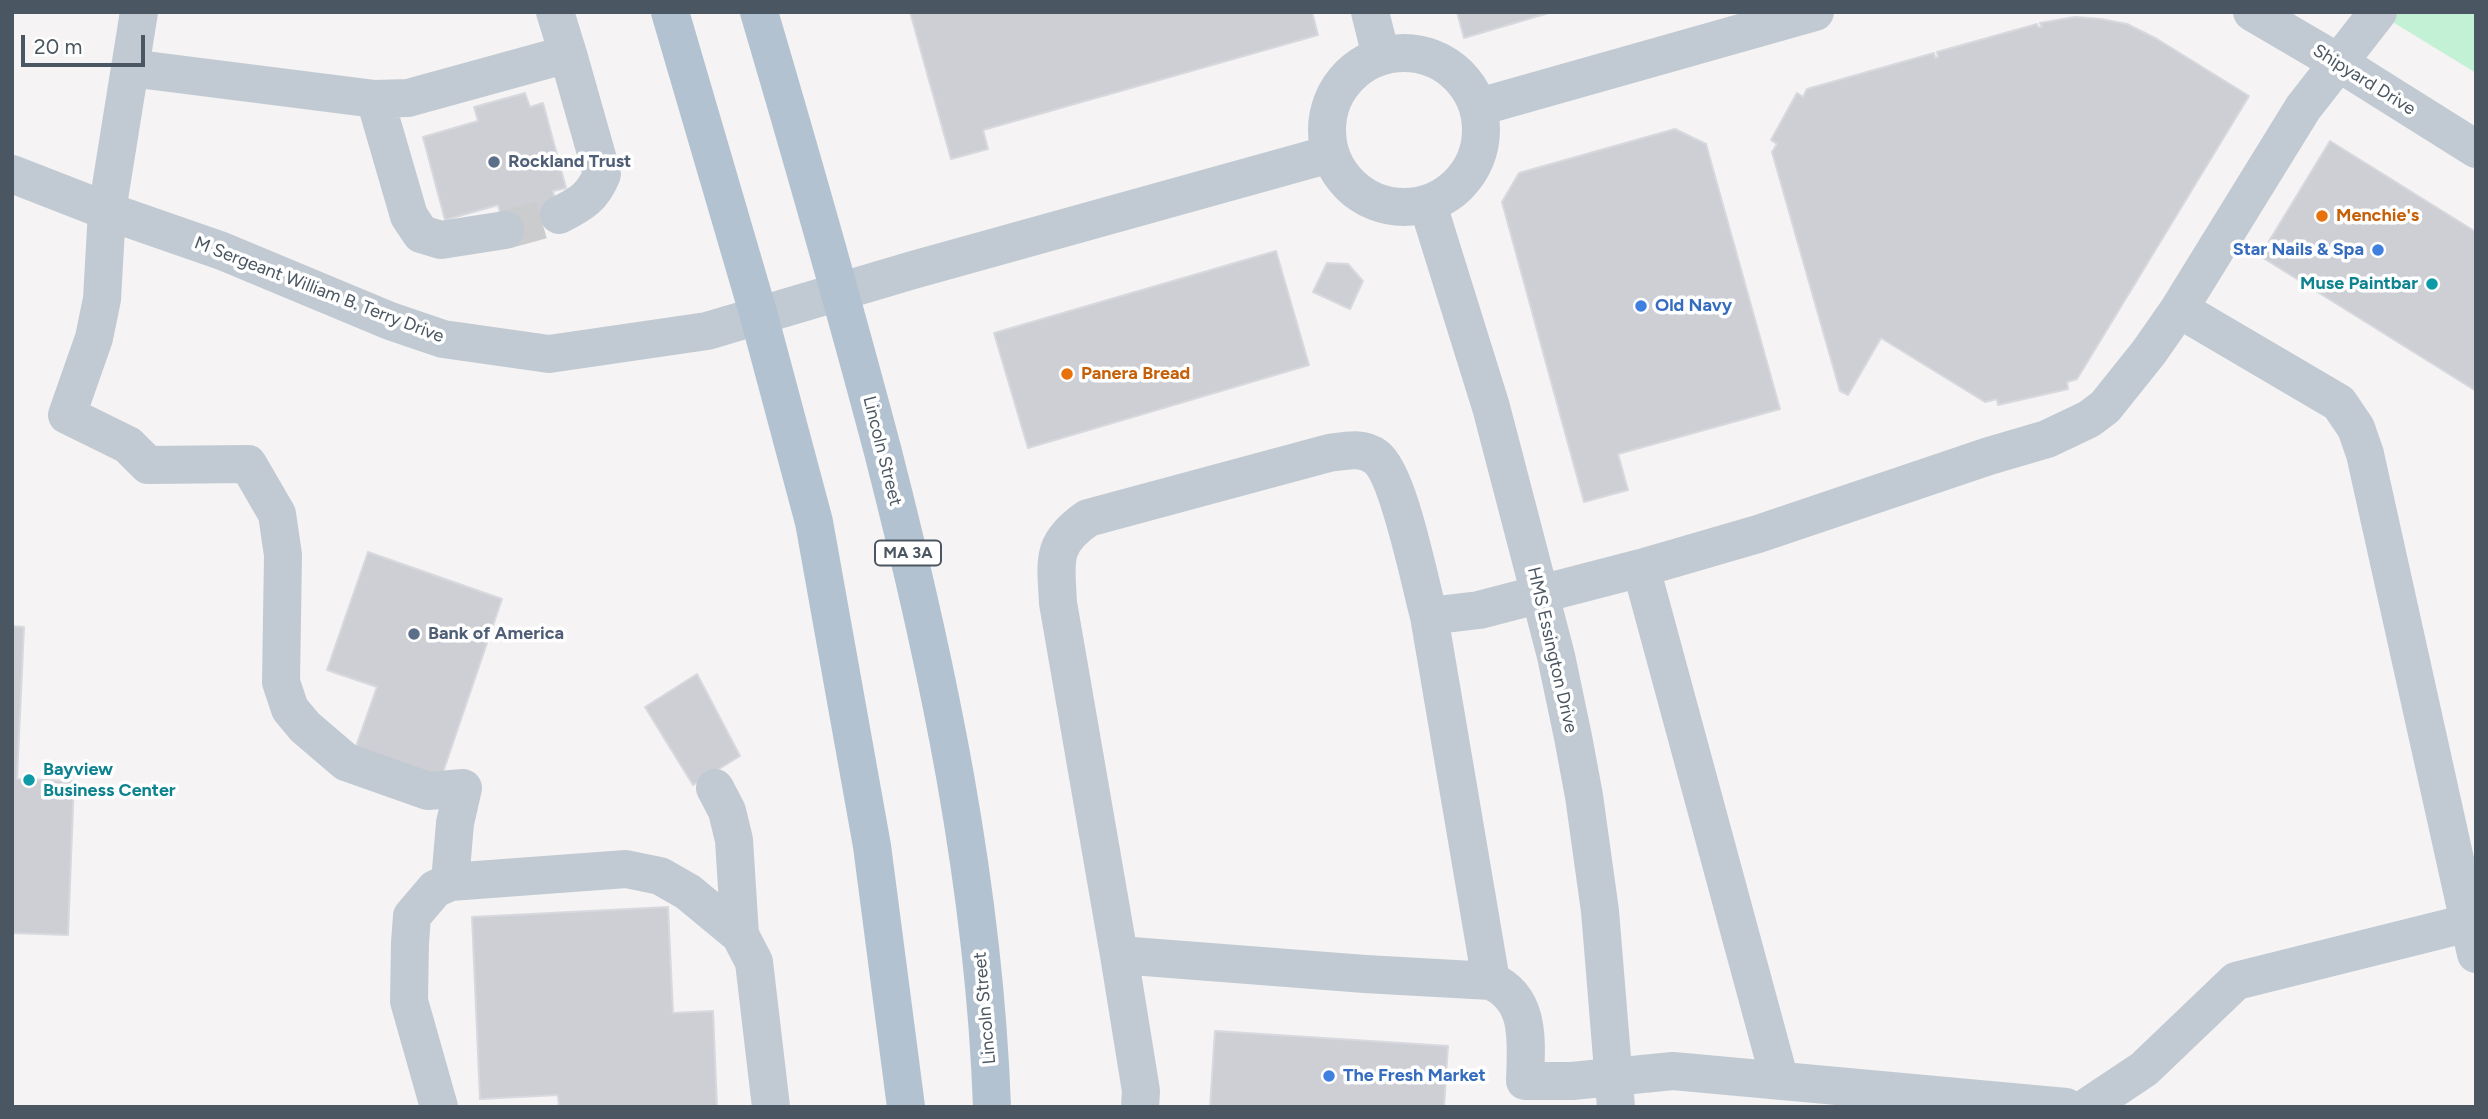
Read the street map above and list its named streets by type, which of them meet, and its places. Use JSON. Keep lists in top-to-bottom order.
{
  "streets": {
    "main road": ["Lincoln Street", "MA 3A"],
    "street": ["Shipyard Drive", "M Sergeant William B. Terry Drive", "HMS Essington Drive"]
  },
  "crossings": [
    ["M Sergeant William B. Terry Drive", "Lincoln Street"],
    ["M Sergeant William B. Terry Drive", "HMS Essington Drive"]
  ],
  "places": [
    "Rockland Trust",
    "Menchie's",
    "Star Nails & Spa",
    "Muse Paintbar",
    "Old Navy",
    "Panera Bread",
    "Bank of America",
    "Bayview Business Center",
    "The Fresh Market"
  ],
  "scale_bar": "20 m"
}
